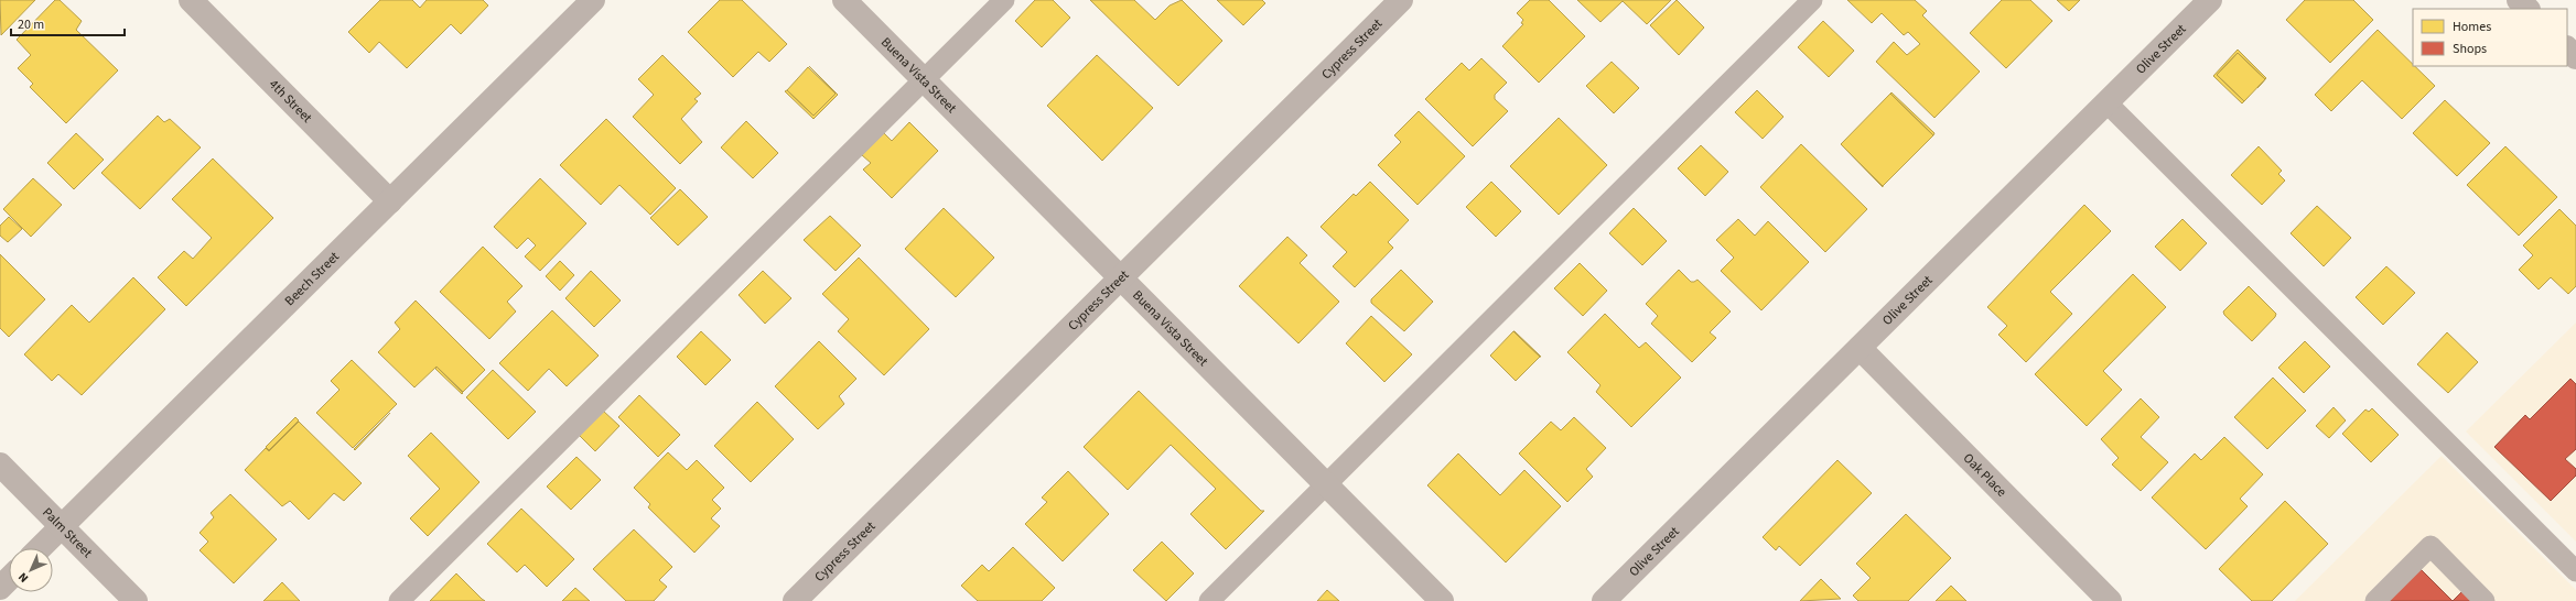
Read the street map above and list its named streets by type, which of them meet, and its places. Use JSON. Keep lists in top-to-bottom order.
{
  "streets": {
    "street": [
      "Cypress Street",
      "Olive Street",
      "Buena Vista Street",
      "4th Street",
      "Beech Street",
      "Oak Place",
      "Palm Street"
    ]
  },
  "crossings": [
    ["Cypress Street", "Buena Vista Street"],
    ["Olive Street", "Oak Place"],
    ["4th Street", "Beech Street"],
    ["Beech Street", "Palm Street"]
  ],
  "legend": ["Homes", "Shops"],
  "scale_bar": "20 m",
  "north": "bottom left"
}
